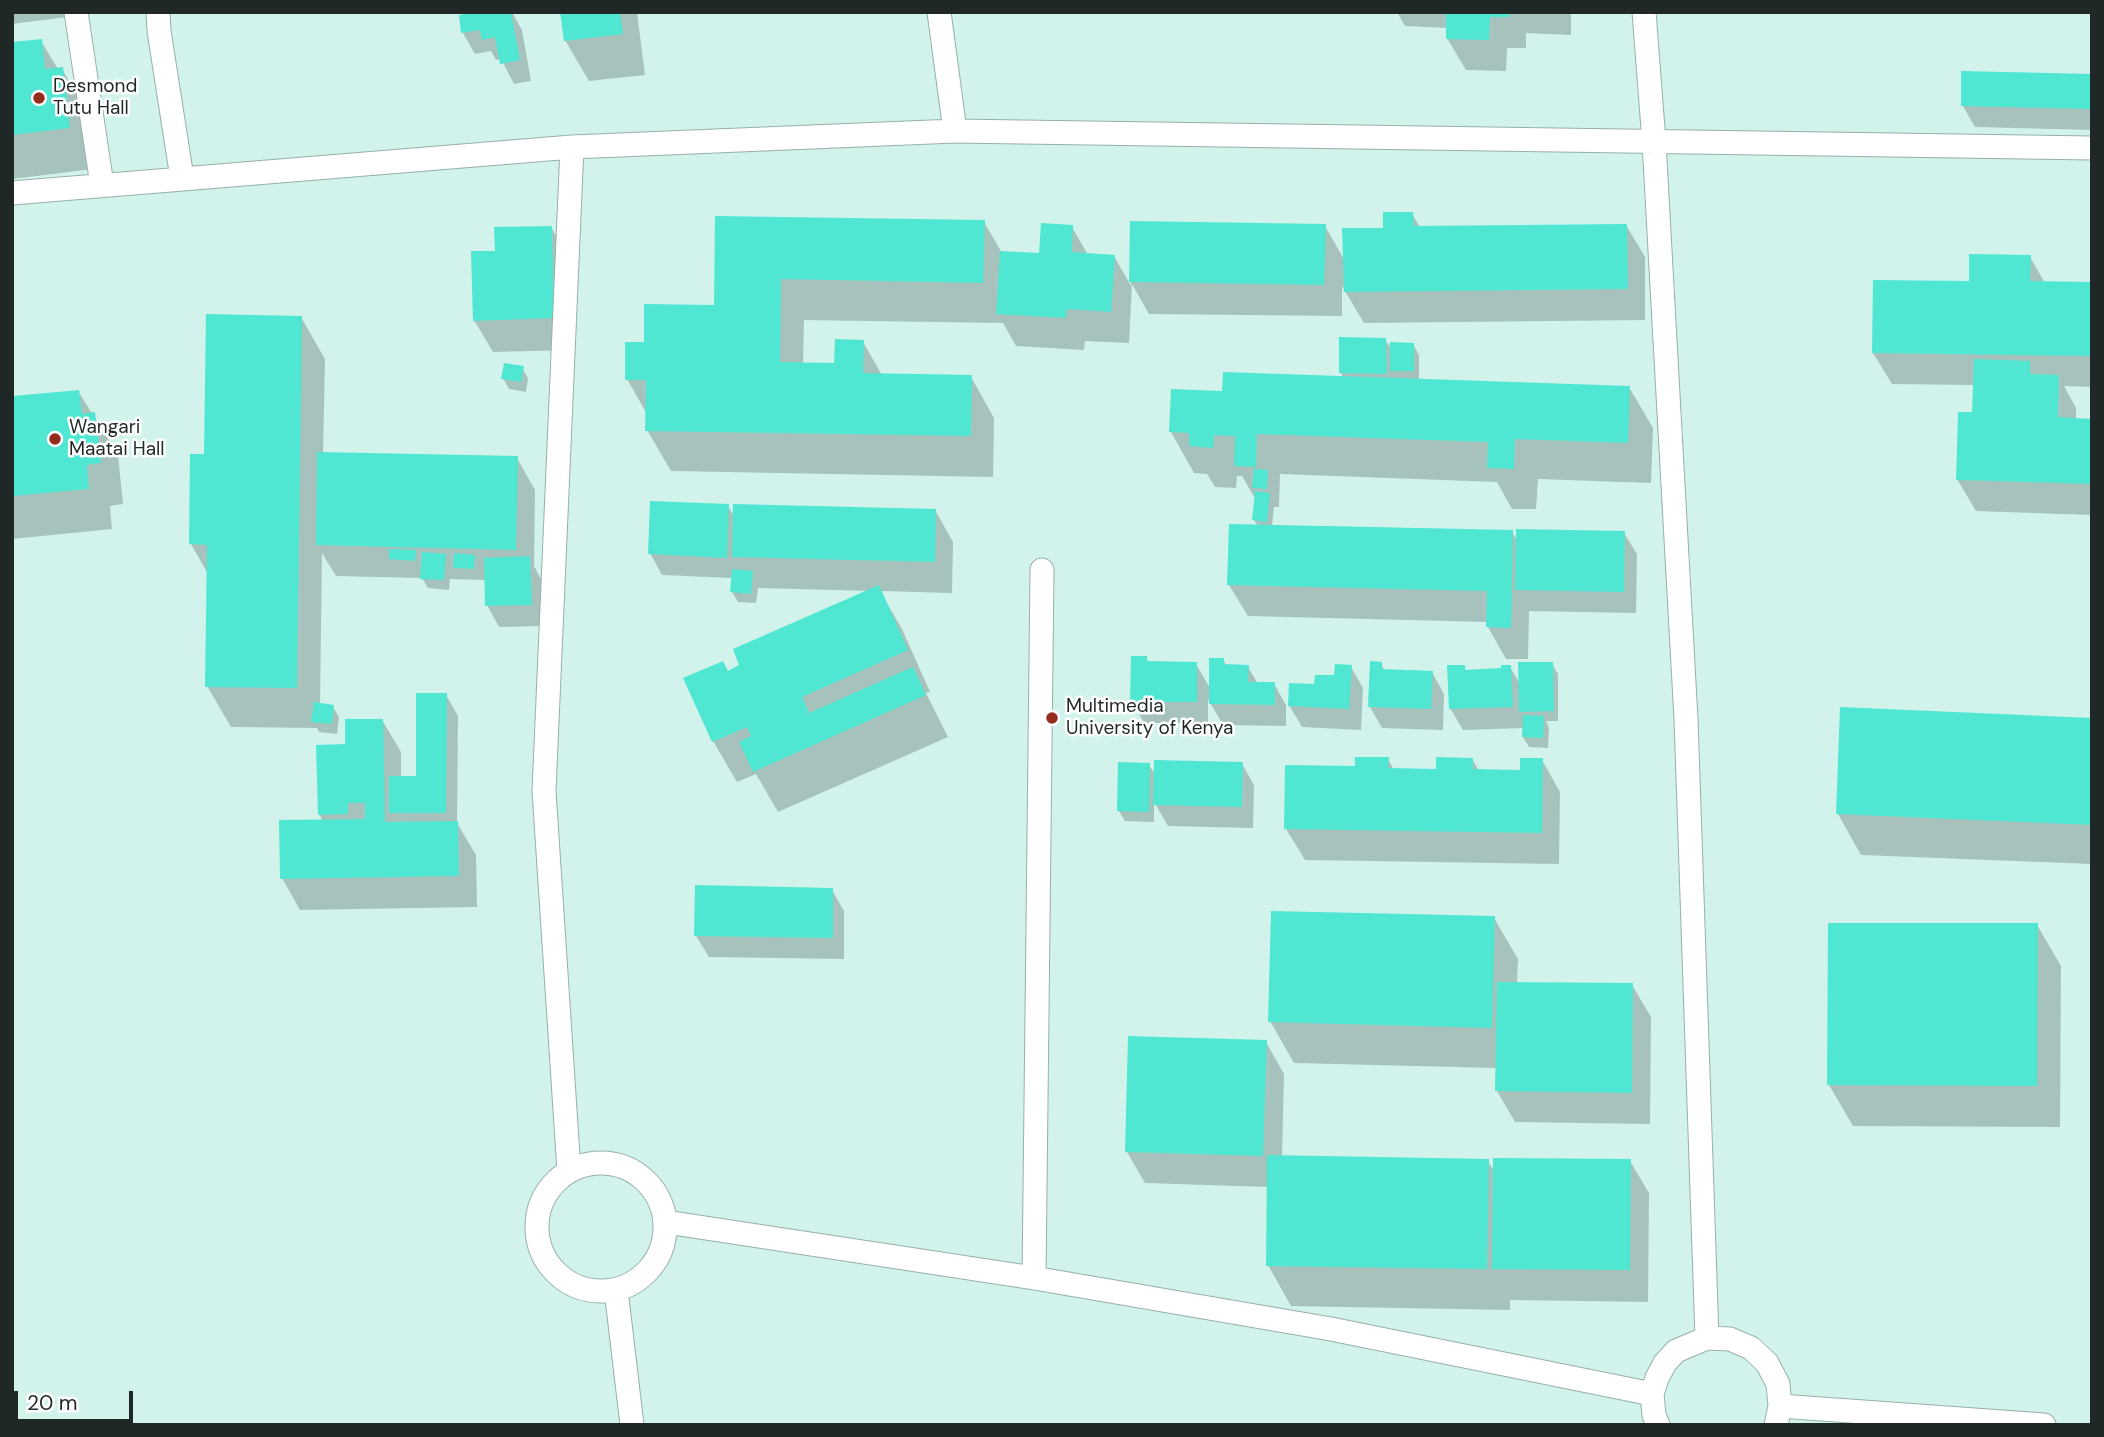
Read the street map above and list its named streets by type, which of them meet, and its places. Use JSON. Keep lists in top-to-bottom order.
{
  "places": ["Desmond Tutu Hall", "Wangari Maatai Hall", "Multimedia University of Kenya"],
  "scale_bar": "20 m"
}
